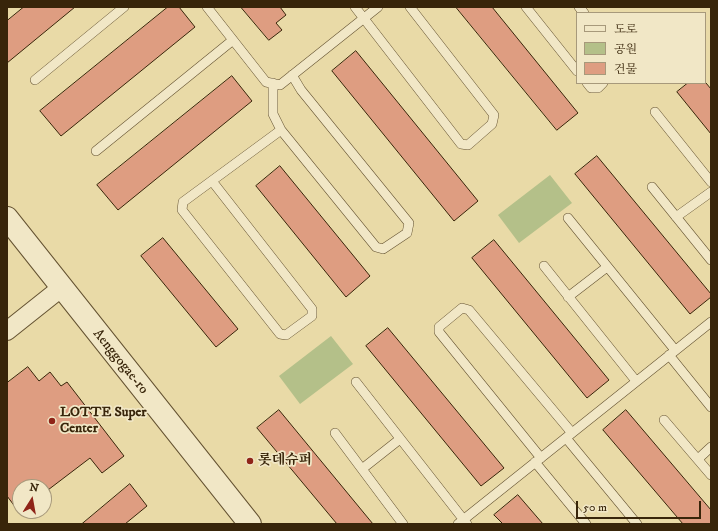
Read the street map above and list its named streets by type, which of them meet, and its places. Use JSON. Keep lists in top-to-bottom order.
{
  "streets": {
    "street": ["Aenggogae-ro"]
  },
  "places": ["LOTTE Super Center", "롯데슈퍼"],
  "legend": ["도로", "공원", "건물"],
  "scale_bar": "50 m",
  "north": "top"
}
